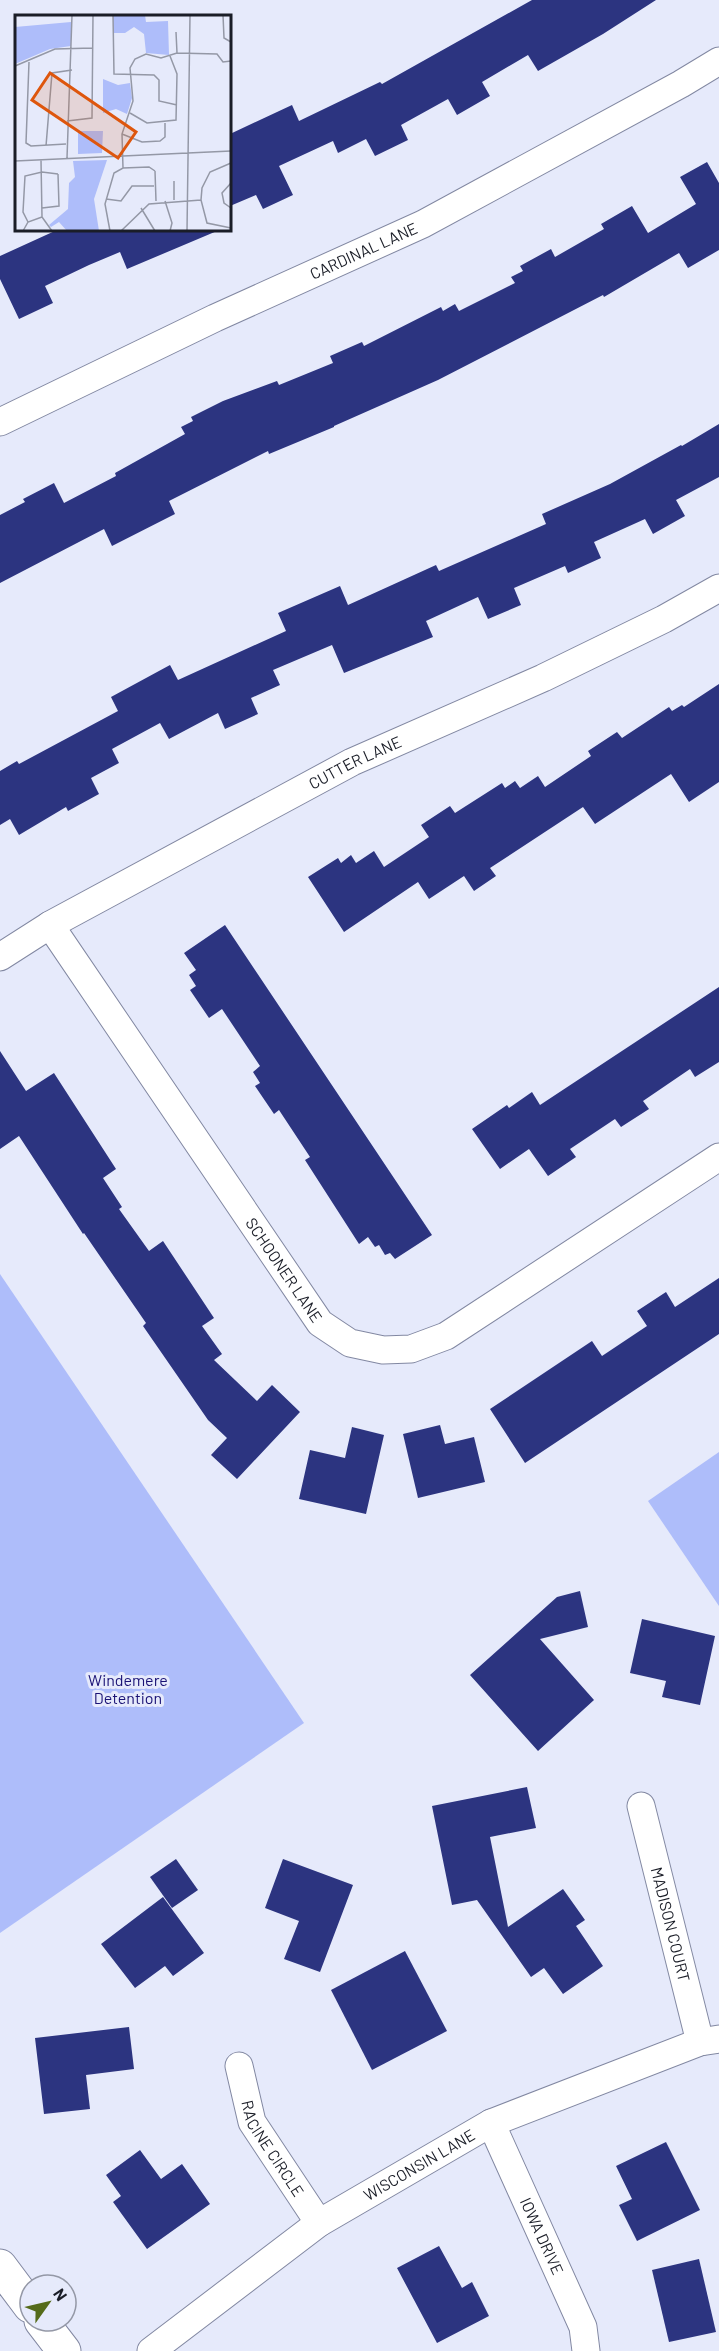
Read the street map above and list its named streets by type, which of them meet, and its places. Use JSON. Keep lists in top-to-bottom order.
{
  "streets": {
    "street": [
      "CARDINAL LANE",
      "CUTTER LANE",
      "SCHOONER LANE",
      "MADISON COURT",
      "RACINE CIRCLE",
      "WISCONSIN LANE",
      "IOWA DRIVE"
    ]
  },
  "crossings": [
    ["CUTTER LANE", "SCHOONER LANE"],
    ["MADISON COURT", "WISCONSIN LANE"],
    ["RACINE CIRCLE", "WISCONSIN LANE"],
    ["WISCONSIN LANE", "IOWA DRIVE"]
  ],
  "parks": ["Windemere Detention"],
  "north": "top right"
}
